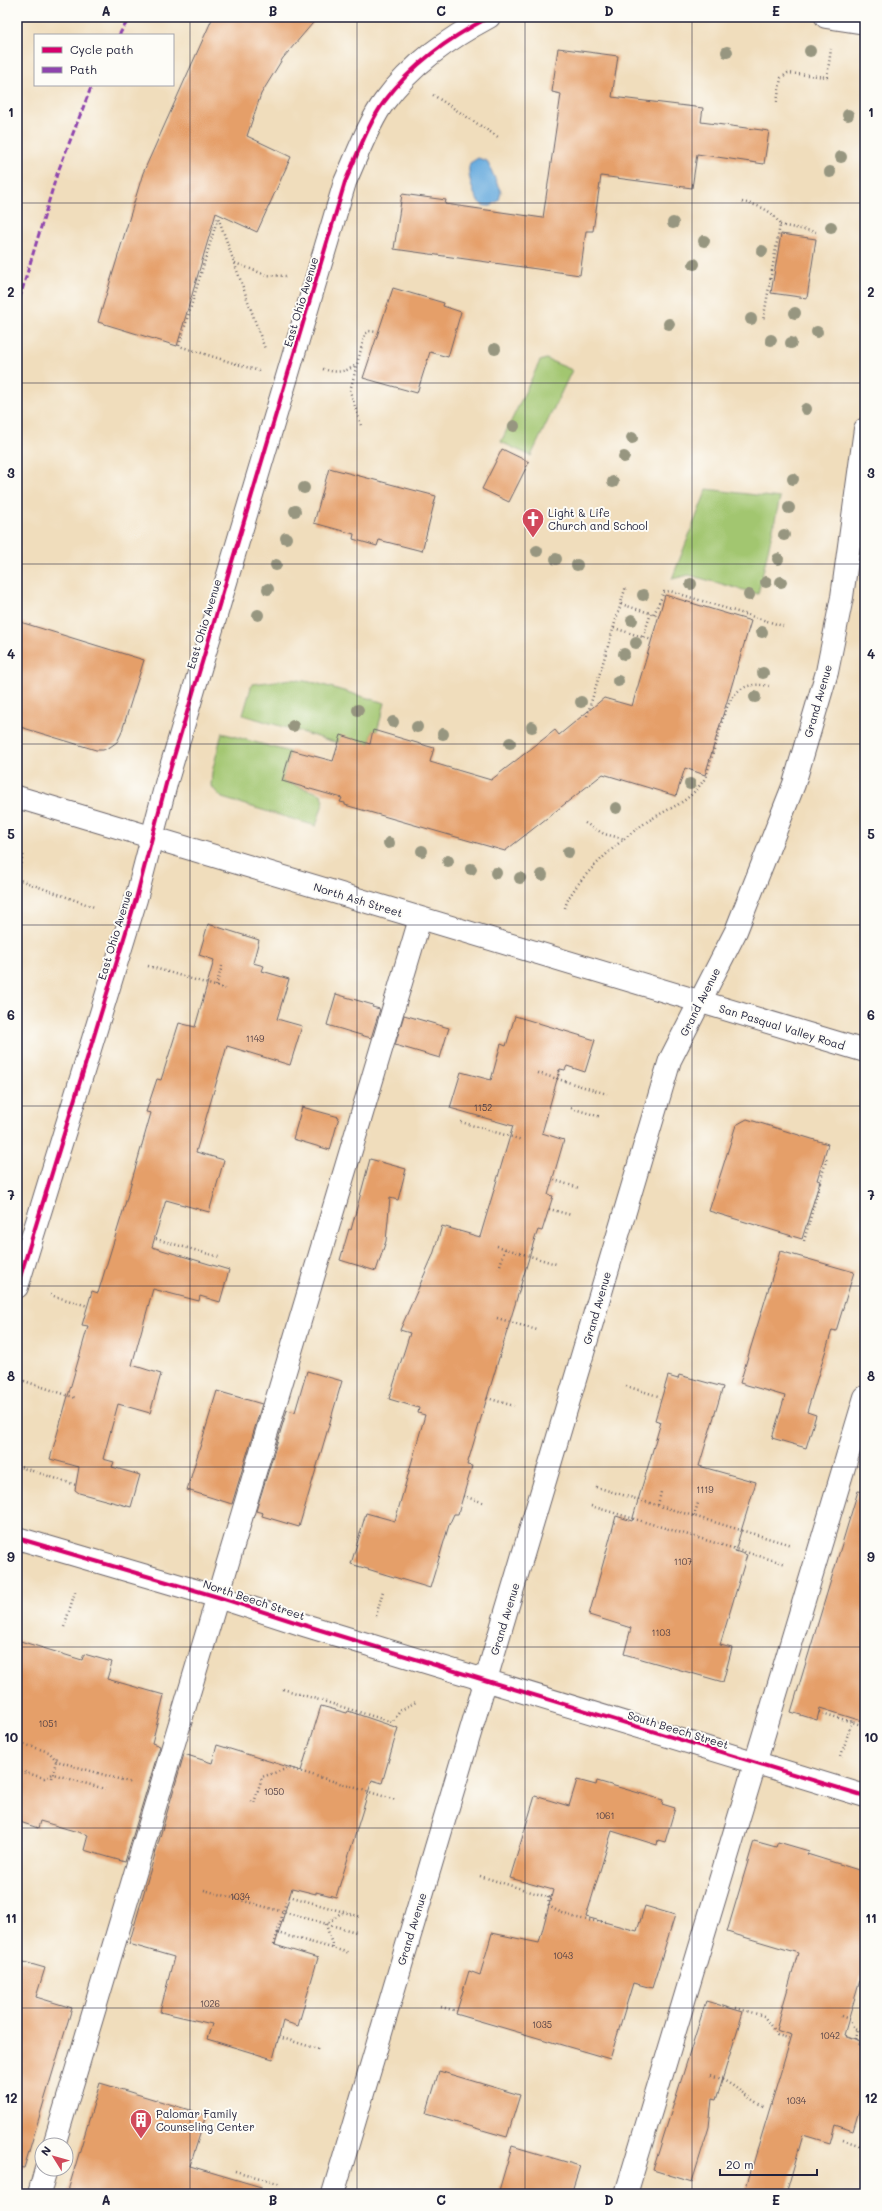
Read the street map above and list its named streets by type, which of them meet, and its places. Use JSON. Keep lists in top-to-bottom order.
{
  "streets": {
    "main road": [
      "East Ohio Avenue",
      "Grand Avenue",
      "North Ash Street",
      "San Pasqual Valley Road",
      "North Beech Street",
      "South Beech Street"
    ]
  },
  "crossings": [
    ["East Ohio Avenue", "North Ash Street"],
    ["Grand Avenue", "North Ash Street"],
    ["Grand Avenue", "San Pasqual Valley Road"],
    ["Grand Avenue", "North Beech Street"],
    ["Grand Avenue", "South Beech Street"],
    ["North Ash Street", "San Pasqual Valley Road"],
    ["North Beech Street", "South Beech Street"]
  ],
  "places": {
    "church": ["Light & Life Church and School"],
    "building": ["Palomar Family Counseling Center"]
  },
  "house_numbers": [
    "1149",
    "1152",
    "1119",
    "1107",
    "1103",
    "1051",
    "1050",
    "1061",
    "1034",
    "1043",
    "1026",
    "1035",
    "1042",
    "1034"
  ],
  "legend": ["Cycle path", "Path"],
  "scale_bar": "20 m",
  "north": "top left",
  "grid": {
    "columns": [
      "A",
      "B",
      "C",
      "D",
      "E"
    ],
    "rows": [
      "1",
      "2",
      "3",
      "4",
      "5",
      "6",
      "7",
      "8",
      "9",
      "10",
      "11",
      "12"
    ]
  }
}
